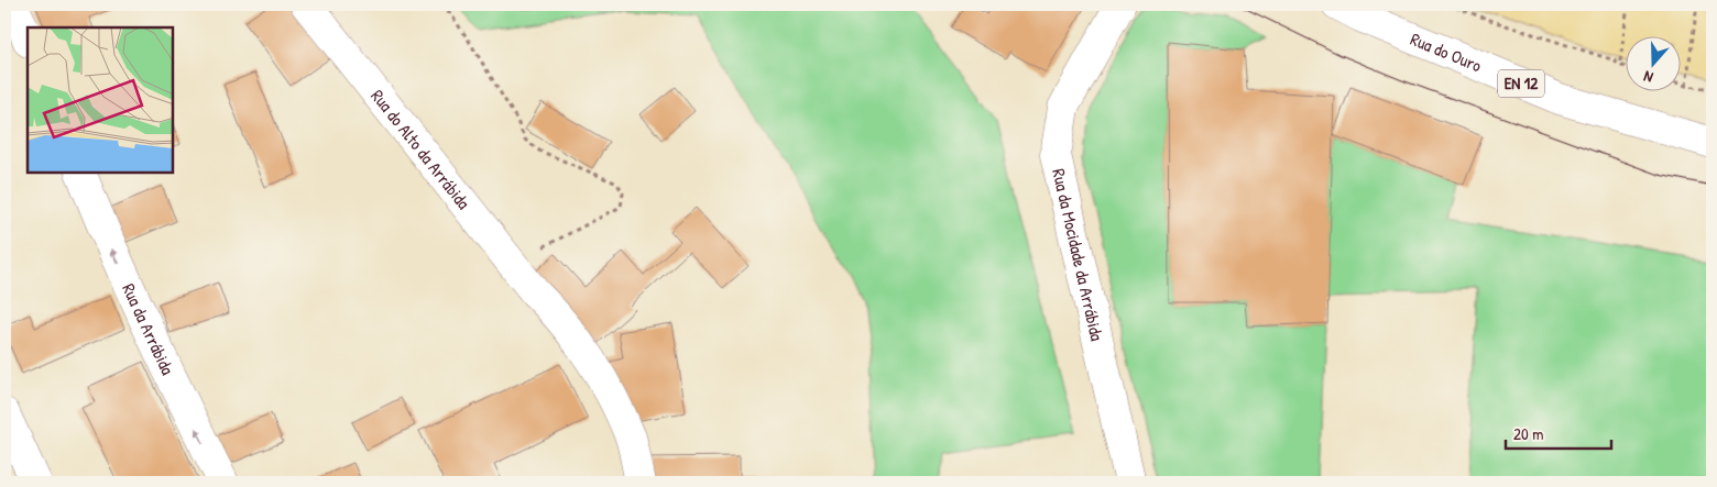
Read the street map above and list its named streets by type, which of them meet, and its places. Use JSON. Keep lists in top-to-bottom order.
{
  "streets": {
    "main road": [
      "Rua do Ouro",
      "EN 12",
      "Rua do Alto da Arrábida",
      "Rua da Mocidade da Arrábida",
      "Rua da Arrábida"
    ]
  },
  "one_way": ["Rua da Arrábida"],
  "scale_bar": "20 m",
  "north": "bottom"
}
